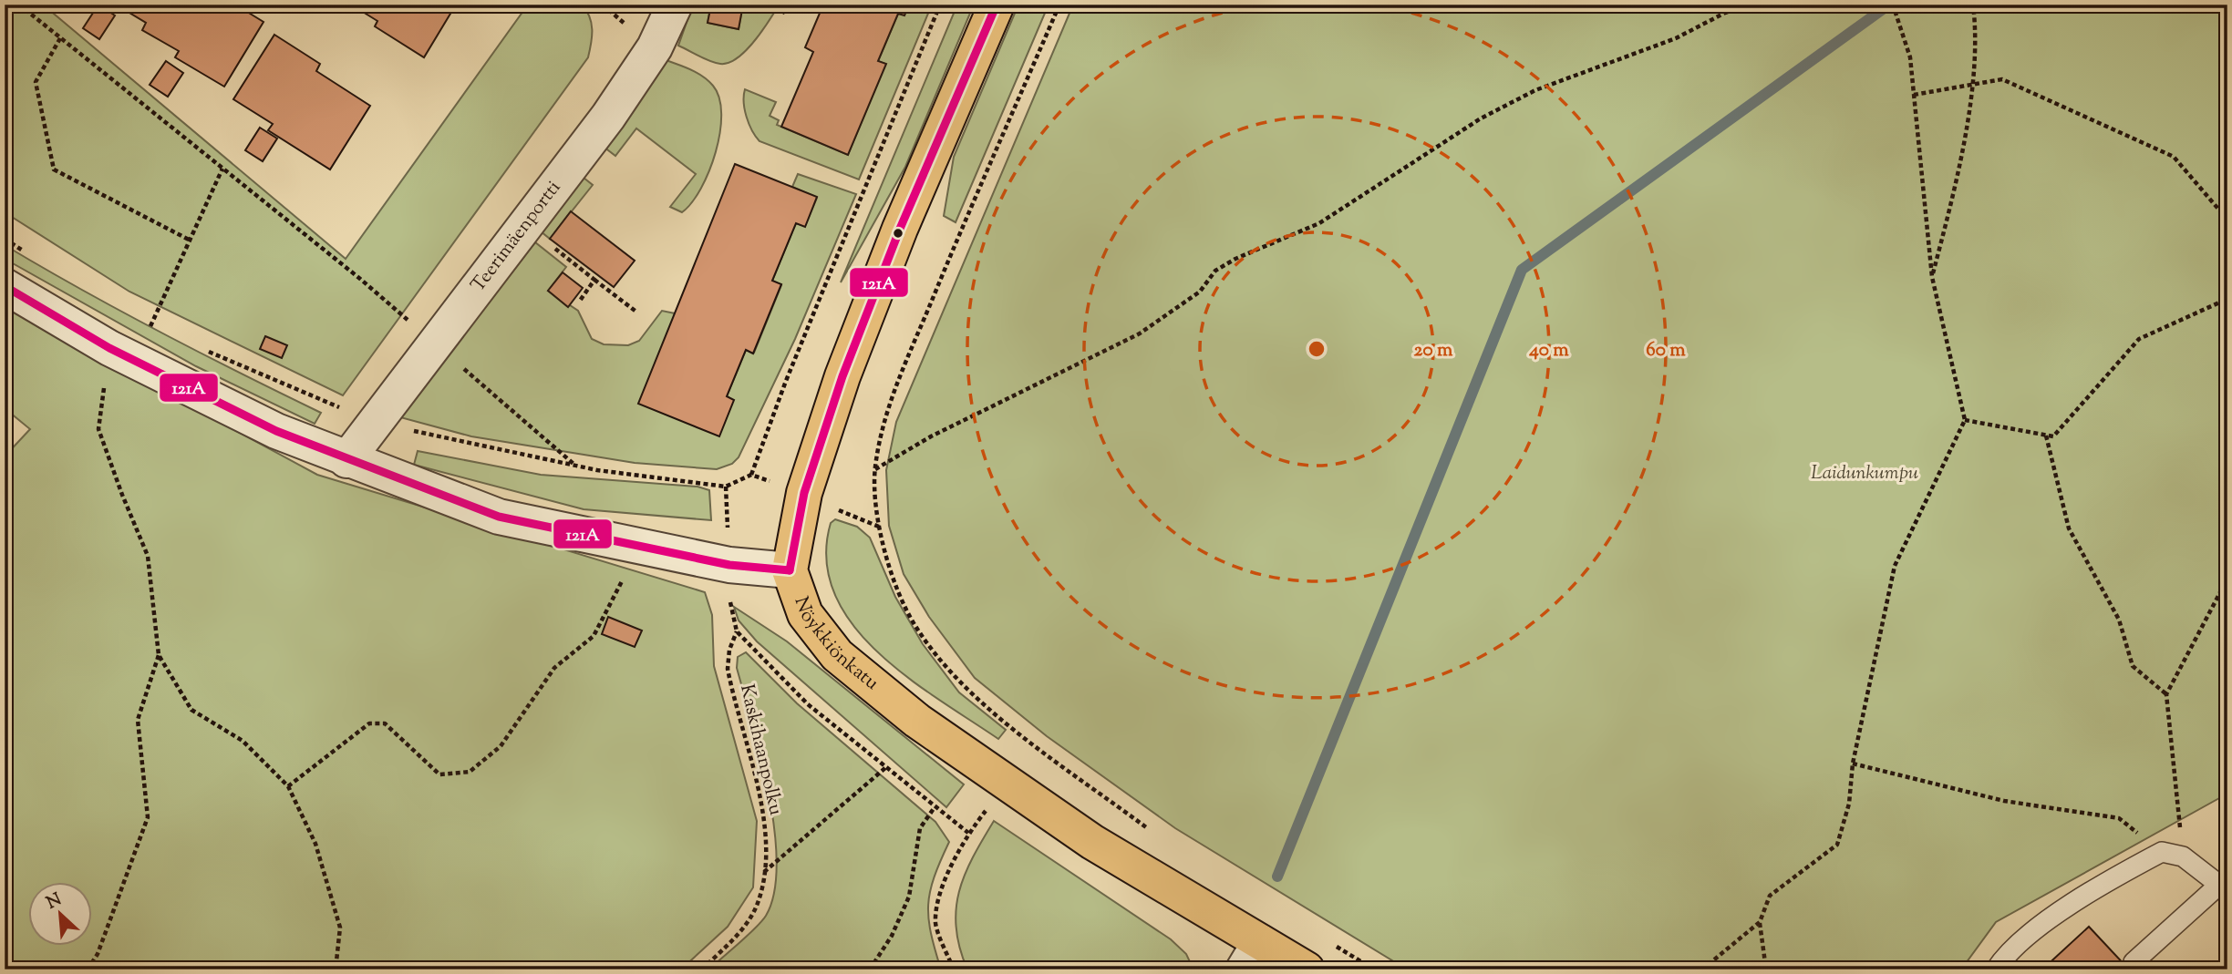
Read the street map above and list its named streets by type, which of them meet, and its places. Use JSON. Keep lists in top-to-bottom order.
{
  "streets": {
    "main road": ["Nöykkiönkatu"],
    "street": ["Teerimäenportti"],
    "path": ["Kaskihaanpolku"]
  },
  "parks": ["Laidunkumpu"],
  "lines": ["transit line 121A"],
  "north": "top left",
  "rings": ["20 m", "40 m", "60 m"]
}
